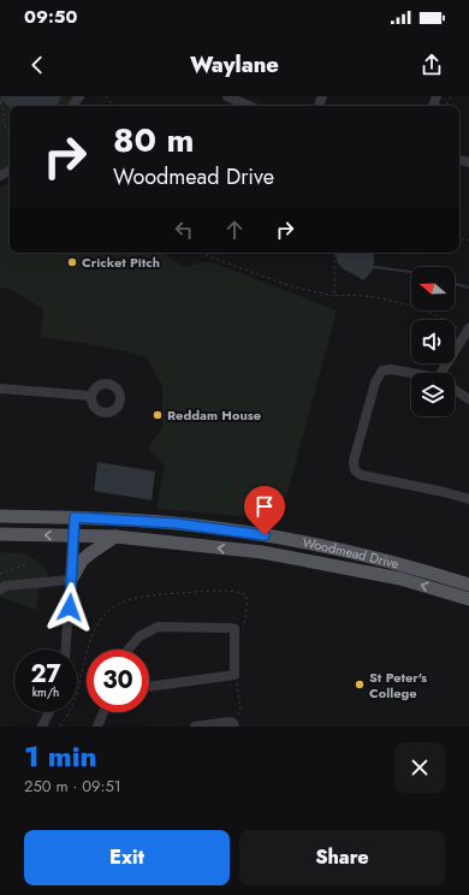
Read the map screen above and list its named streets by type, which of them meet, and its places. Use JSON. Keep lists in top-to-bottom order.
{
  "streets": {
    "main road": ["Woodmead Drive"]
  },
  "places": ["Cricket Pitch", "Reddam House", "St Peter's College"],
  "north": "left",
  "page": {
    "status": "09:50",
    "header": "Waylane",
    "turn": ["80 m", "Woodmead Drive"],
    "speed": "27 km/h",
    "limit": "30",
    "heading": ["1 min", "250 m · 09:51"],
    "buttons": ["Exit", "Share"]
  }
}
